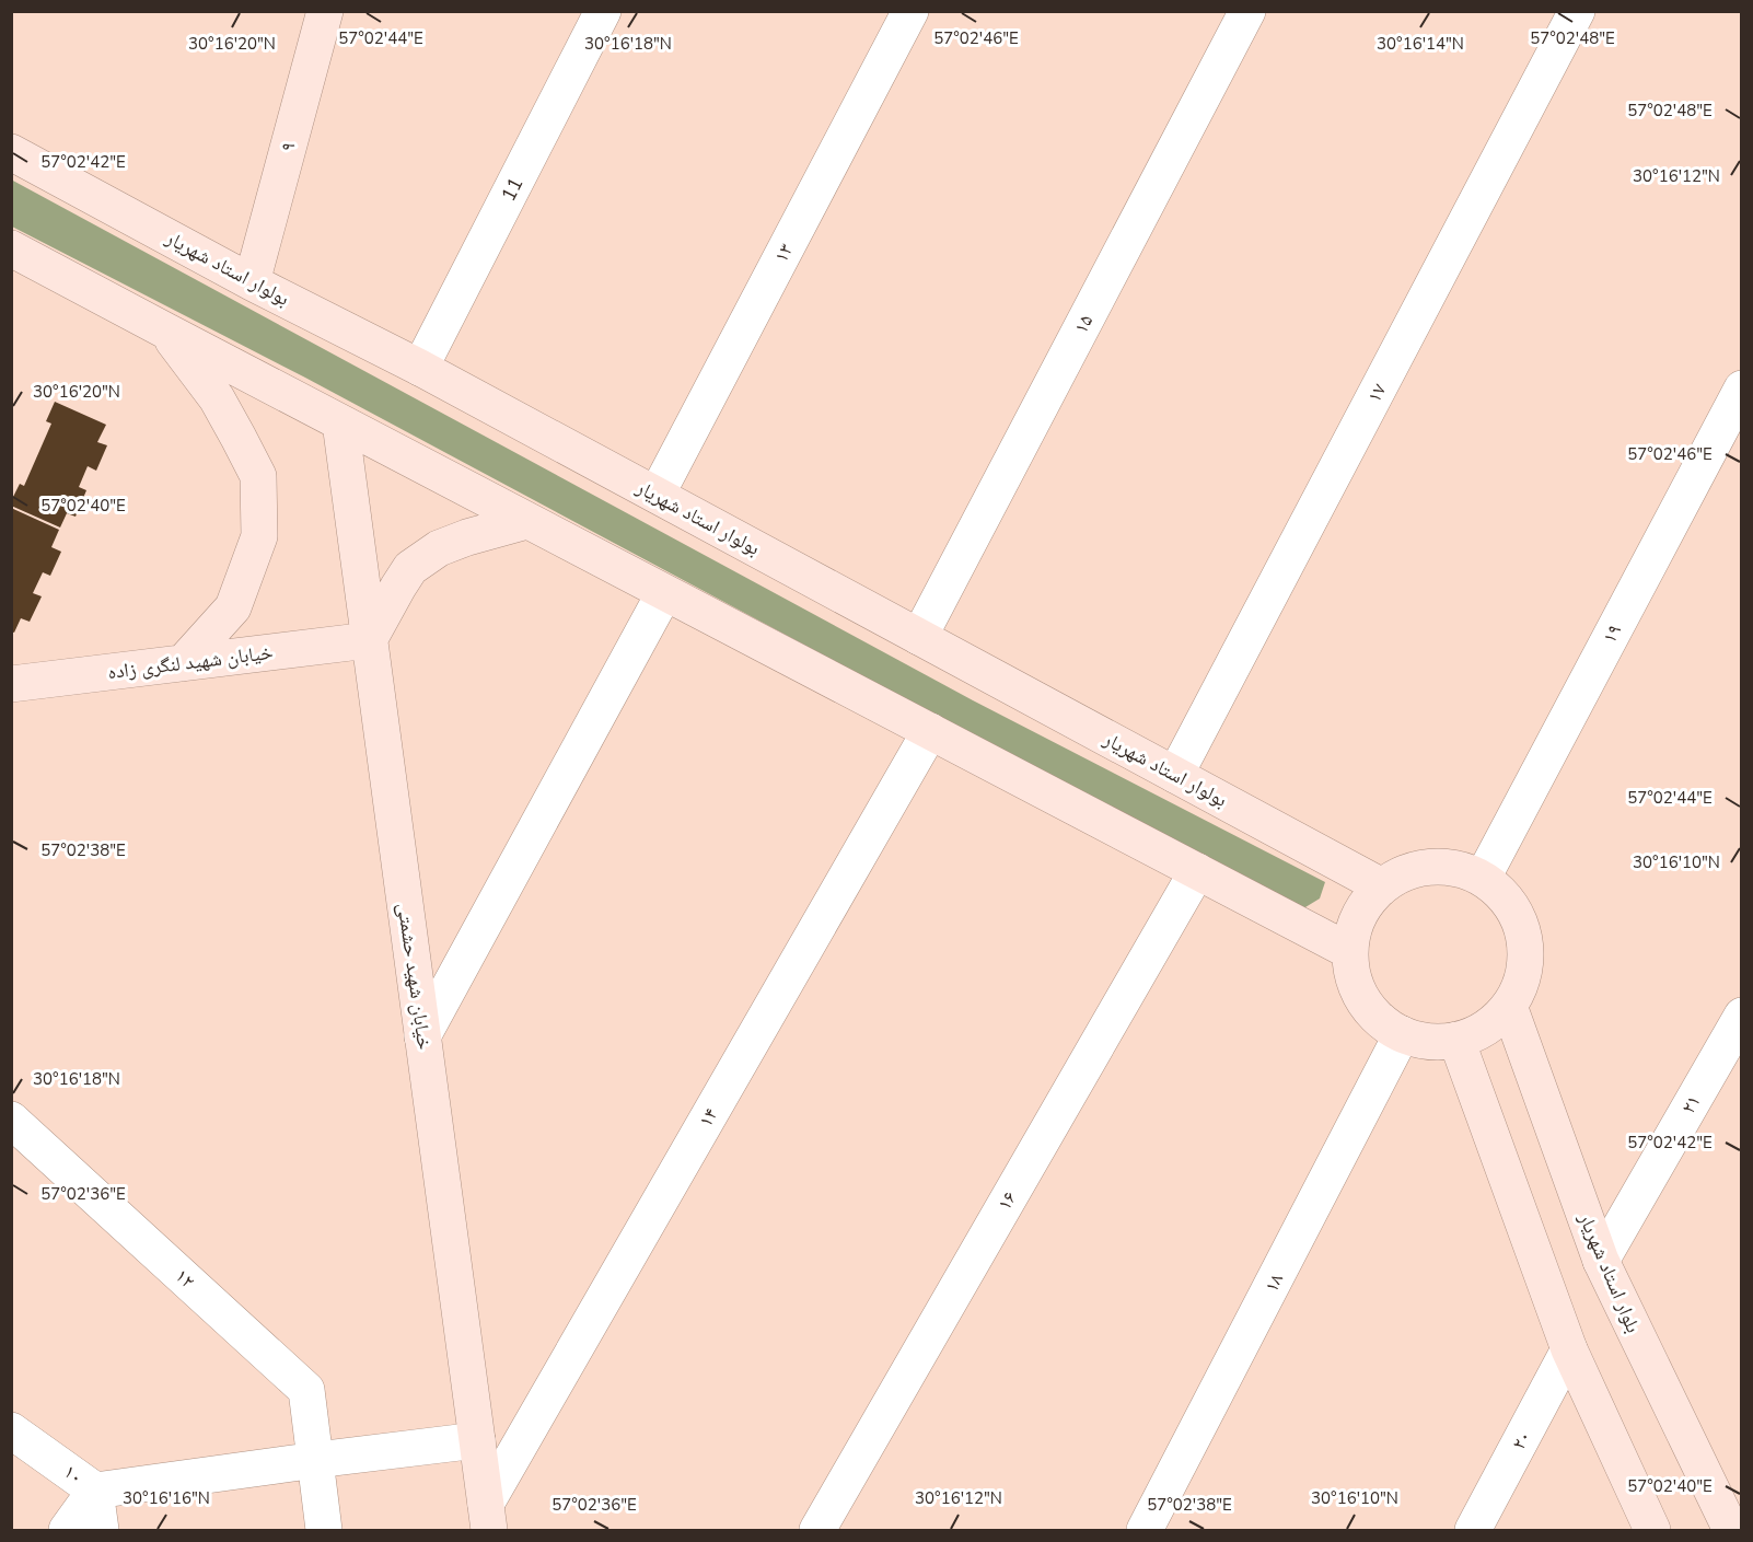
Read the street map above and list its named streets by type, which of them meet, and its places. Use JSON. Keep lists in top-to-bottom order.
{
  "streets": {
    "street": [
      "۹",
      "11",
      "۱۳",
      "بولوار استاد شهریار",
      "۱۵",
      "۱۷",
      "۱۹",
      "خیابان شهید لنگری زاده",
      "خیابان شهید حشمتی",
      "۲۱",
      "۱۴",
      "۱۶",
      "بلوار استاد شهریار",
      "۱۲",
      "۱۸",
      "۲۰",
      "۱۰"
    ]
  },
  "crossings": [
    ["۹", "بولوار استاد شهریار"],
    ["11", "بولوار استاد شهریار"],
    ["۱۳", "بولوار استاد شهریار"],
    ["بولوار استاد شهریار", "۱۵"],
    ["بولوار استاد شهریار", "۱۷"],
    ["بولوار استاد شهریار", "۱۹"],
    ["بولوار استاد شهریار", "بلوار استاد شهریار"],
    ["بولوار استاد شهریار", "۱۸"],
    ["۱۹", "بلوار استاد شهریار"],
    ["۱۹", "۱۸"],
    ["خیابان شهید لنگری زاده", "خیابان شهید حشمتی"],
    ["خیابان شهید حشمتی", "۱۴"],
    ["۲۱", "بلوار استاد شهریار"],
    ["بلوار استاد شهریار", "۱۸"]
  ],
  "coordinates": [
    "57°02'44\"E",
    "57°02'46\"E",
    "57°02'48\"E",
    "30°16'20\"N",
    "30°16'18\"N",
    "30°16'14\"N",
    "57°02'42\"E",
    "30°16'12\"N",
    "57°02'40\"E",
    "57°02'38\"E",
    "30°16'10\"N",
    "57°02'36\"E",
    "30°16'16\"N"
  ]
}
